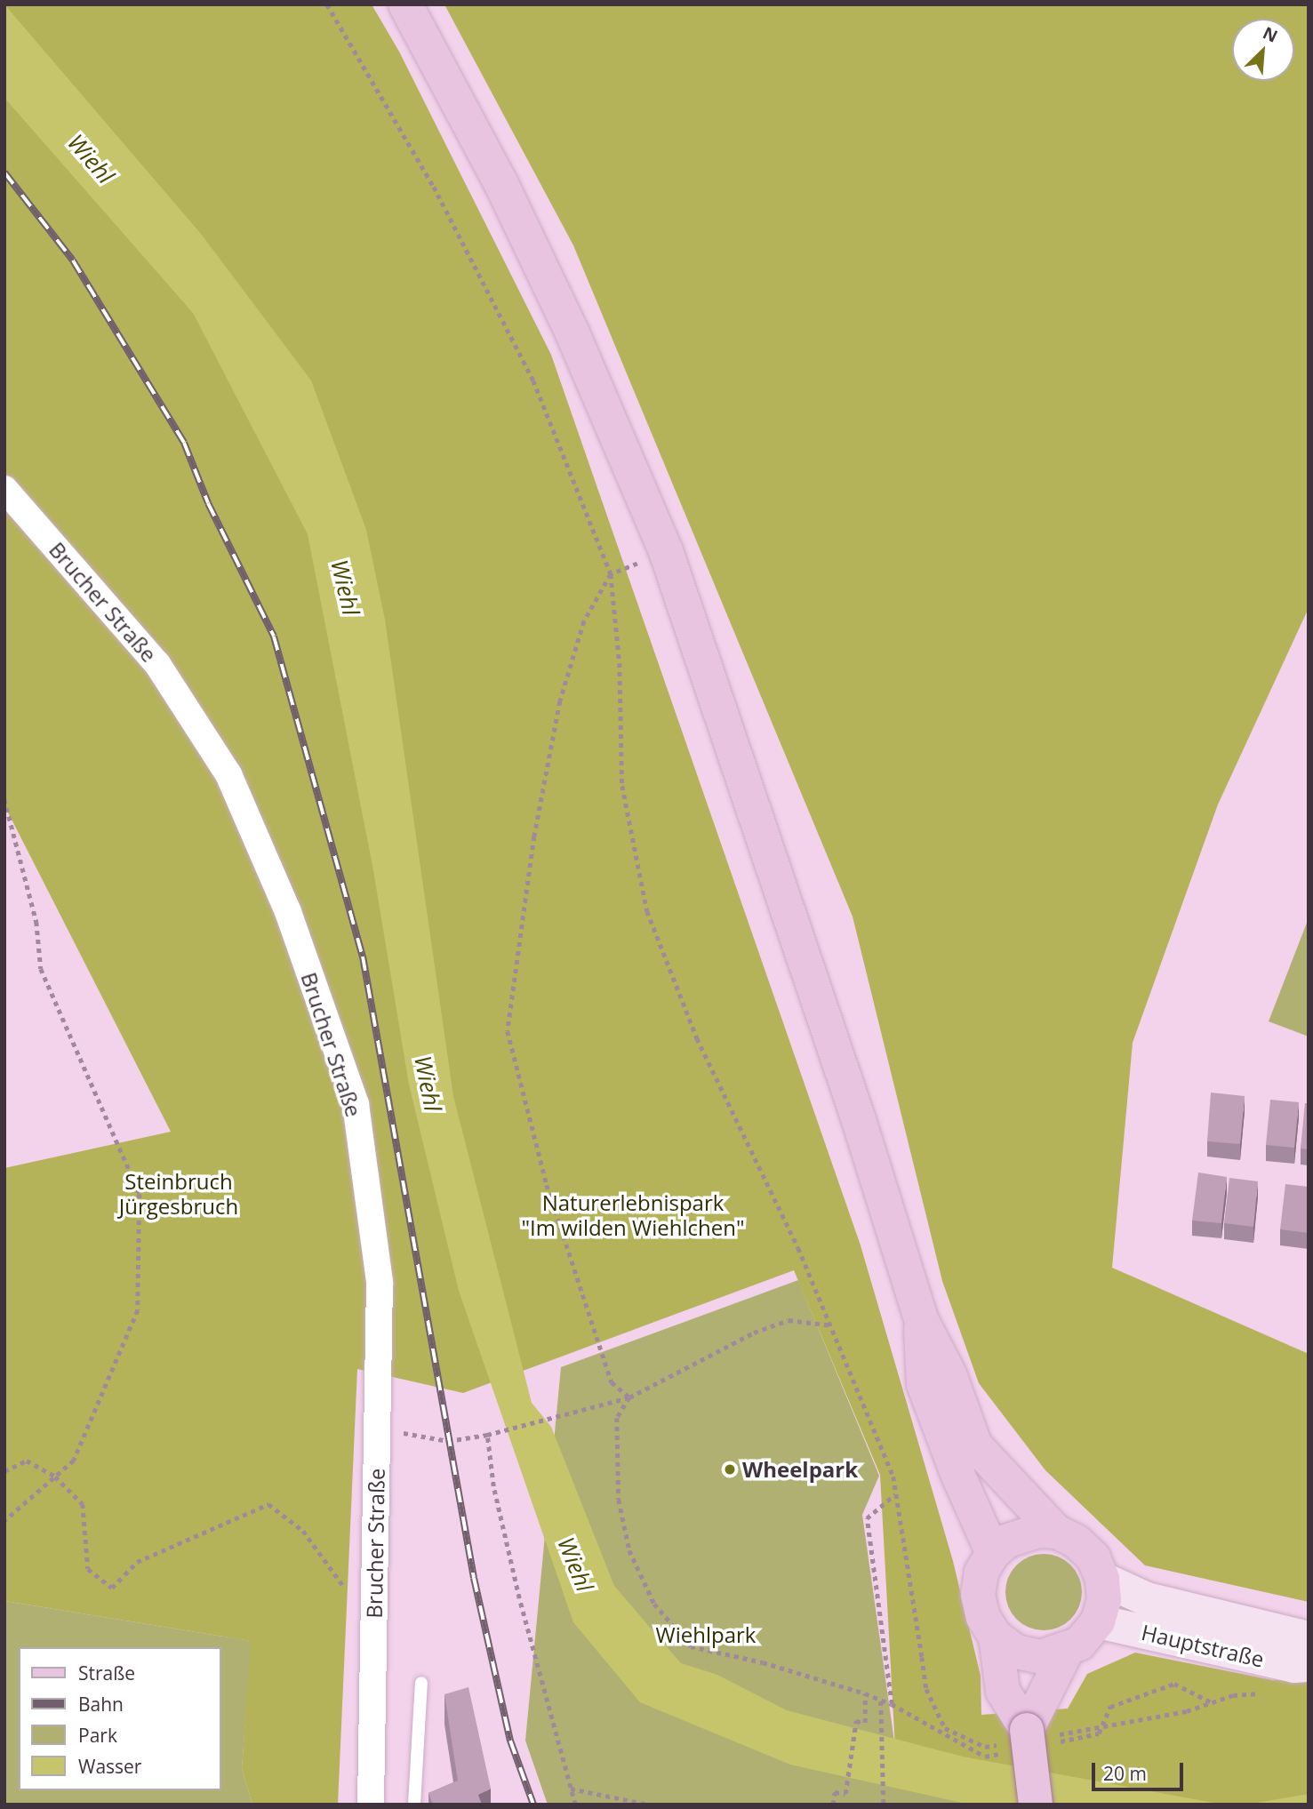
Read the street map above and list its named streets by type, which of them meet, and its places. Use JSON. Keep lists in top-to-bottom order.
{
  "streets": {
    "street": ["Brucher Straße", "Hauptstraße"]
  },
  "water": ["Wiehl"],
  "parks": ["Steinbruch Jürgesbruch", "Naturerlebnispark \"Im wilden Wiehlchen\"", "Wiehlpark"],
  "places": ["Wheelpark"],
  "legend": [
    "Straße",
    "Bahn",
    "Park",
    "Wasser"
  ],
  "scale_bar": "20 m",
  "north": "top right"
}
